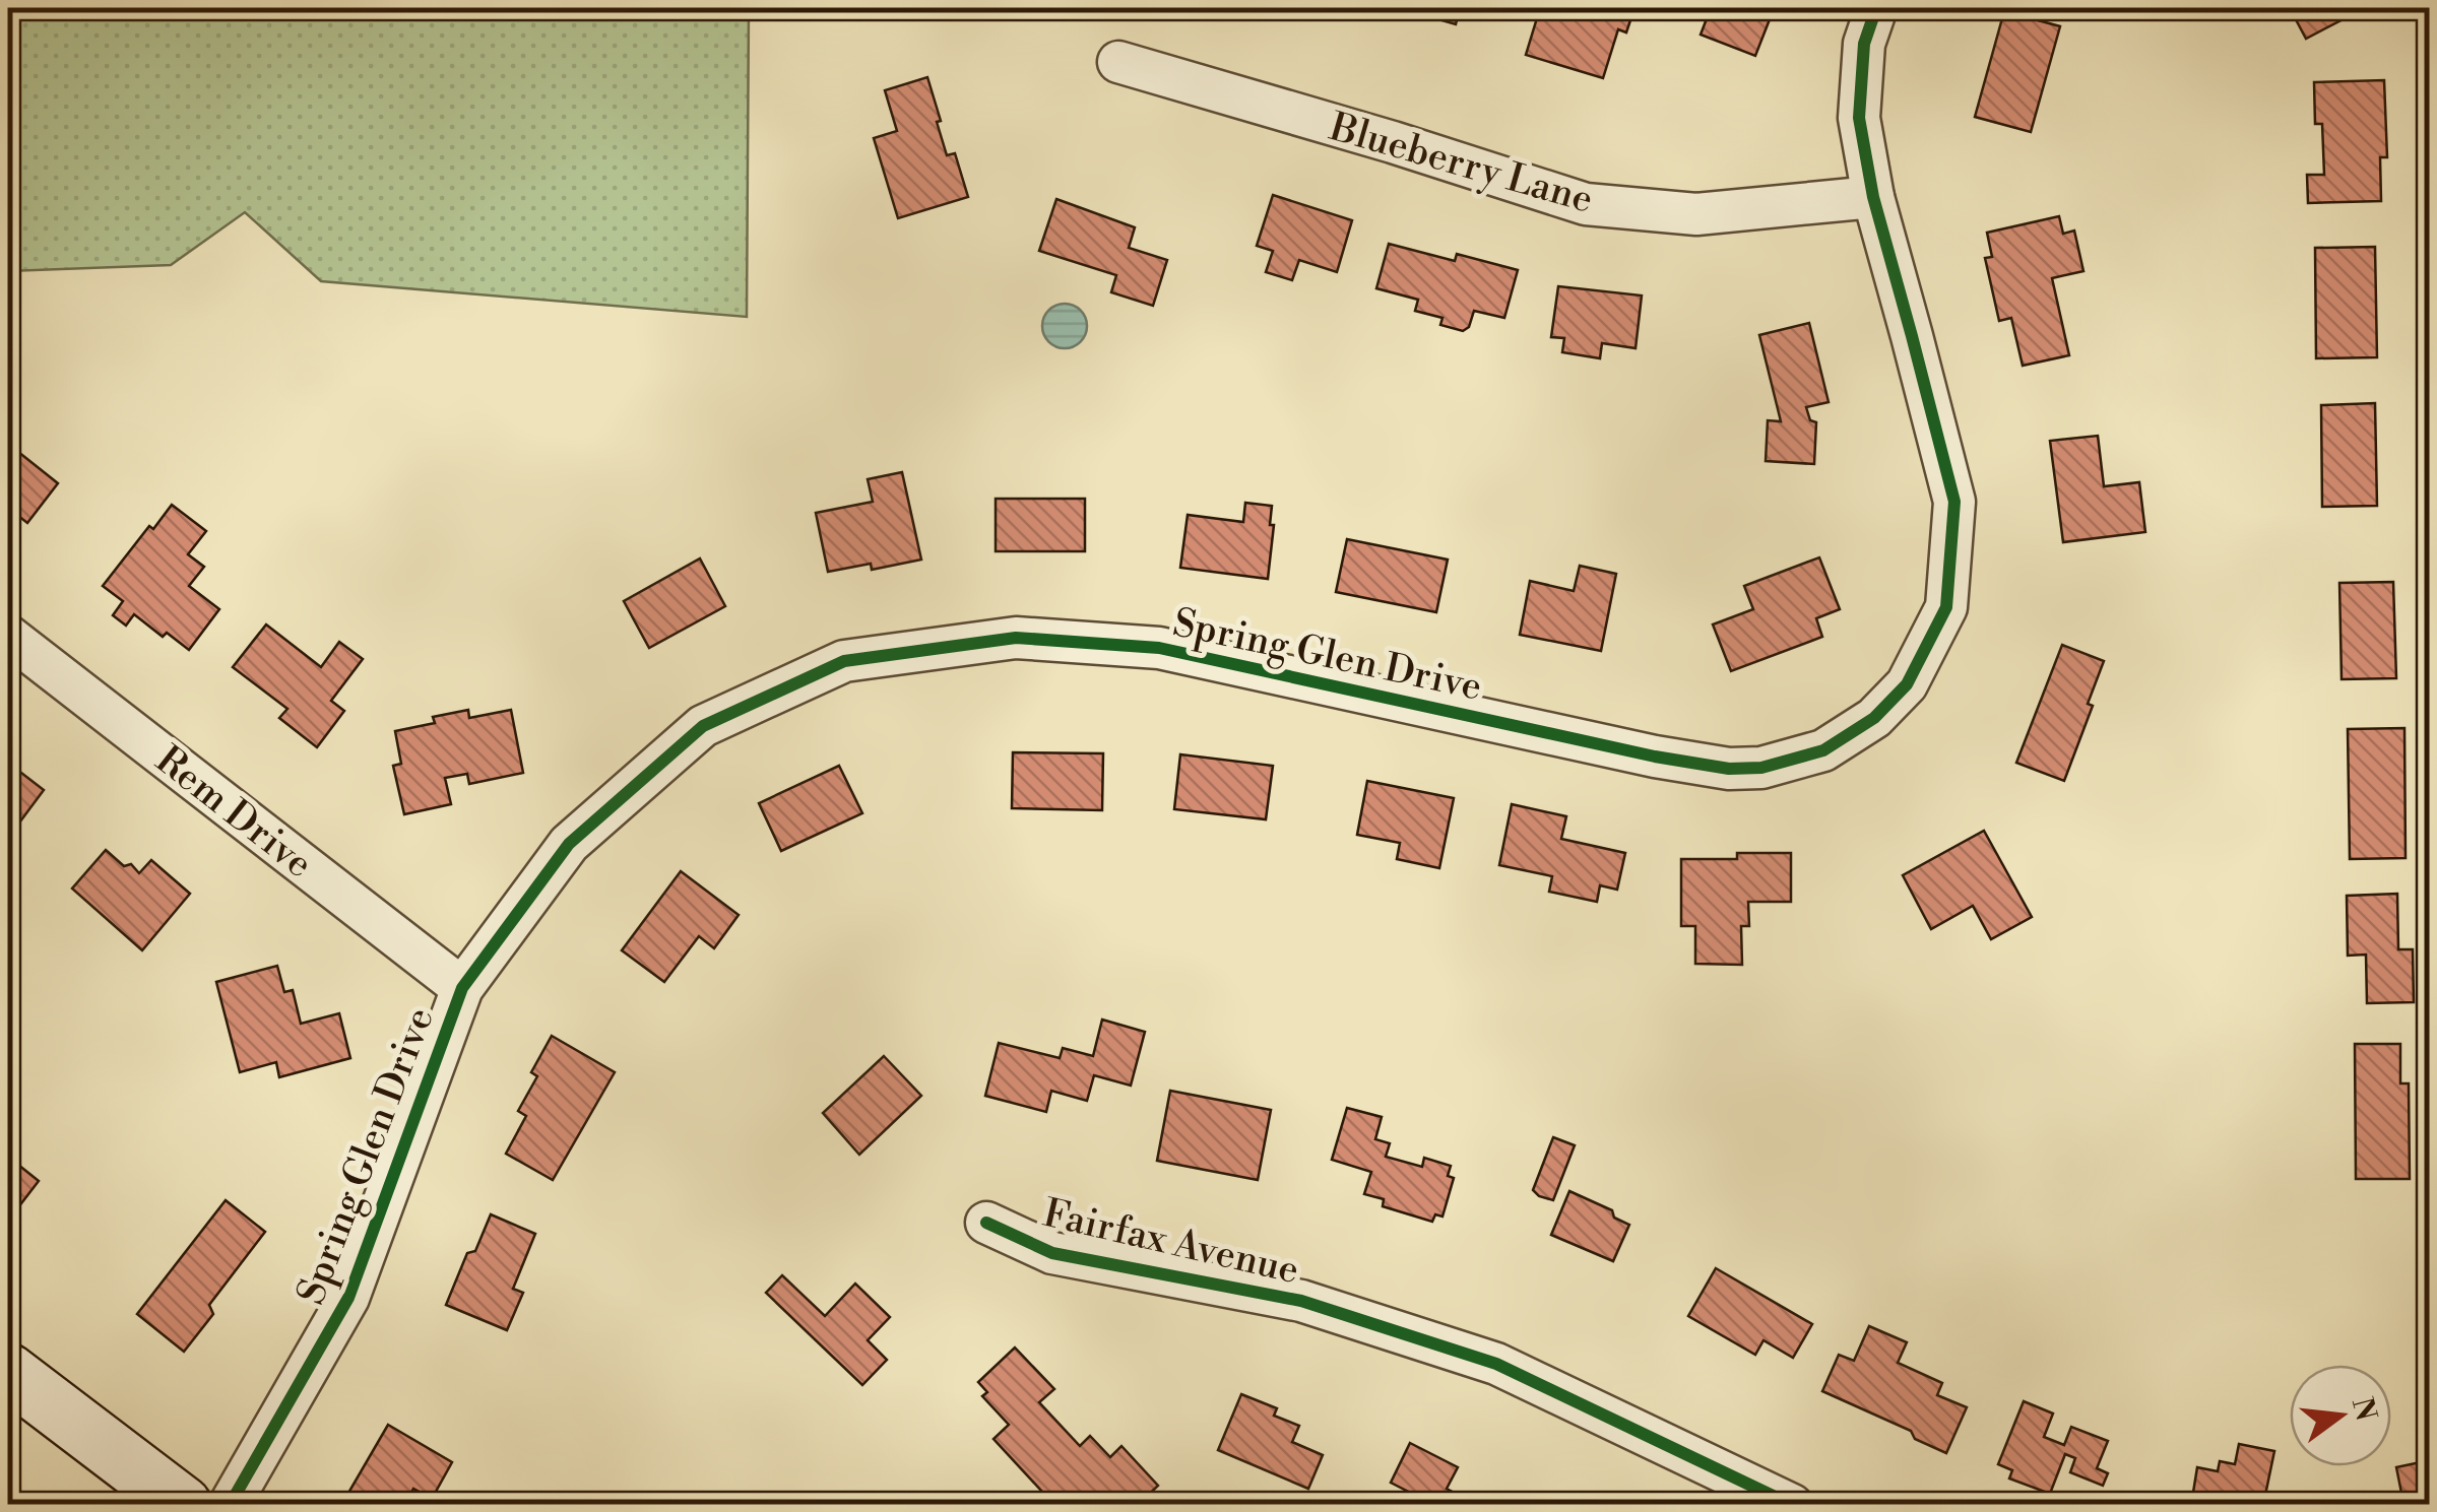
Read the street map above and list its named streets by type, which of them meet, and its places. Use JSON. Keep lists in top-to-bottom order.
{
  "streets": {
    "street": [
      "Blueberry Lane",
      "Spring Glen Drive",
      "Rem Drive",
      "Fairfax Avenue"
    ]
  },
  "crossings": [
    ["Blueberry Lane", "Spring Glen Drive"],
    ["Spring Glen Drive", "Rem Drive"]
  ],
  "north": "right"
}
